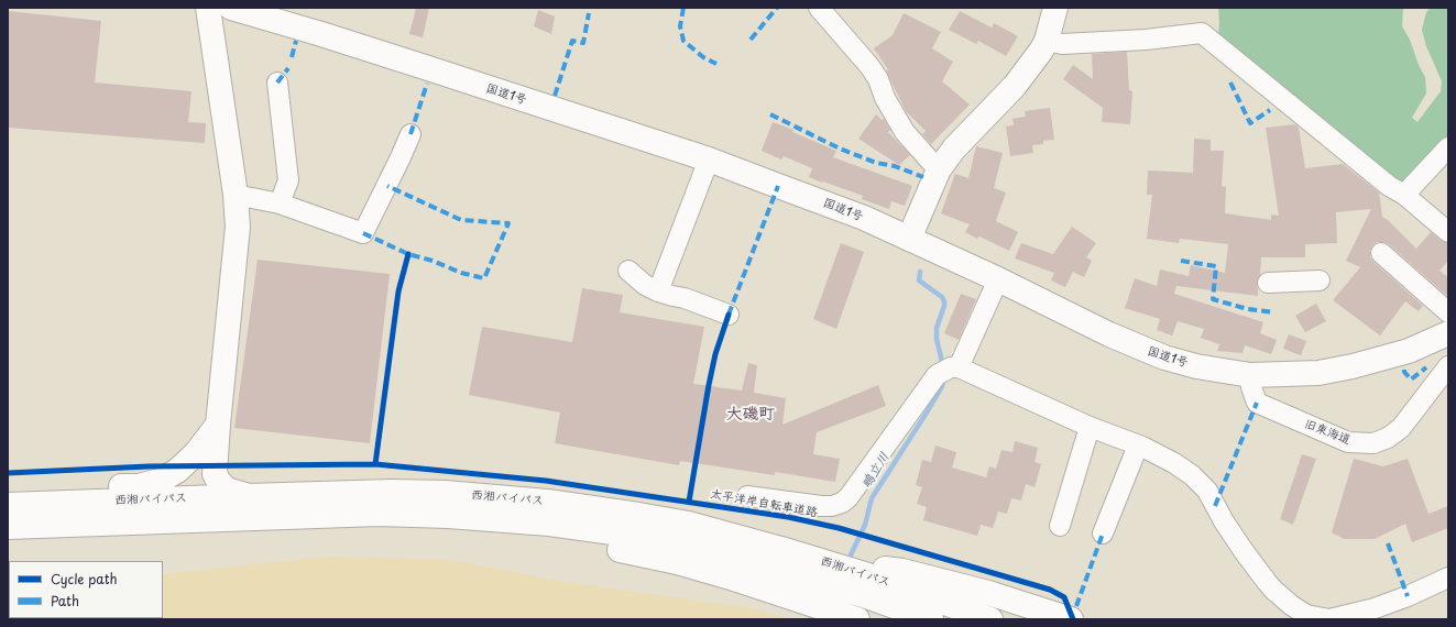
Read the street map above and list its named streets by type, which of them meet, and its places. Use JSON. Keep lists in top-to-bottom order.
{
  "streets": {
    "main road": ["国道1号", "西湘バイパス"],
    "street": ["旧東海道"],
    "cycle path": ["太平洋岸自転車道路"]
  },
  "crossings": [
    ["国道1号", "旧東海道"]
  ],
  "districts": ["大磯町"],
  "water": ["鴫立川"],
  "legend": ["Cycle path", "Path"]
}
